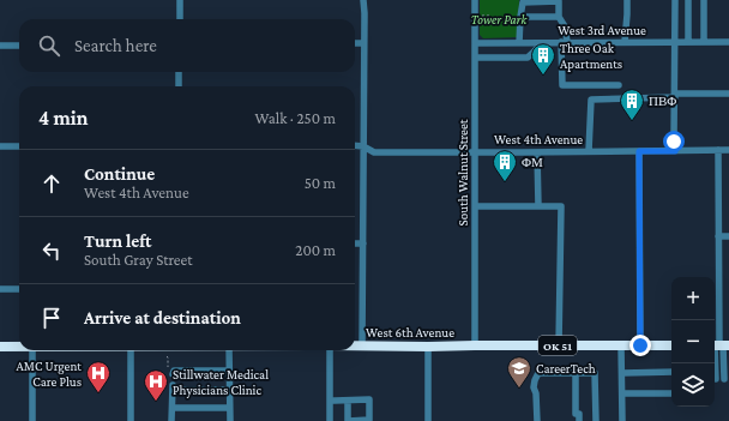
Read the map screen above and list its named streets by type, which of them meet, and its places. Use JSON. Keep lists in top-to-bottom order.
{
  "streets": {
    "highway": ["West 6th Avenue", "OK 51"],
    "street": ["West 3rd Avenue", "West 4th Avenue", "South Walnut Street"]
  },
  "crossings": [
    ["West 3rd Avenue", "South Walnut Street"],
    ["West 4th Avenue", "South Walnut Street"],
    ["South Walnut Street", "West 6th Avenue"]
  ],
  "parks": ["Tower Park"],
  "places": {
    "building": ["Three Oak Apartments", "ΠΒΦ", "ΦΜ"],
    "school or university": ["CareerTech"],
    "hospital": ["AMC Urgent Care Plus", "Stillwater Medical Physicians Clinic"]
  },
  "page": {
    "search": "Search here",
    "heading": ["4 min", "Walk · 250 m"],
    "list": [
      ["Continue", "West 4th Avenue", "50 m"],
      ["Turn left", "South Gray Street", "200 m"],
      "Arrive at destination"
    ],
    "map_buttons": ["+", "−"]
  }
}
